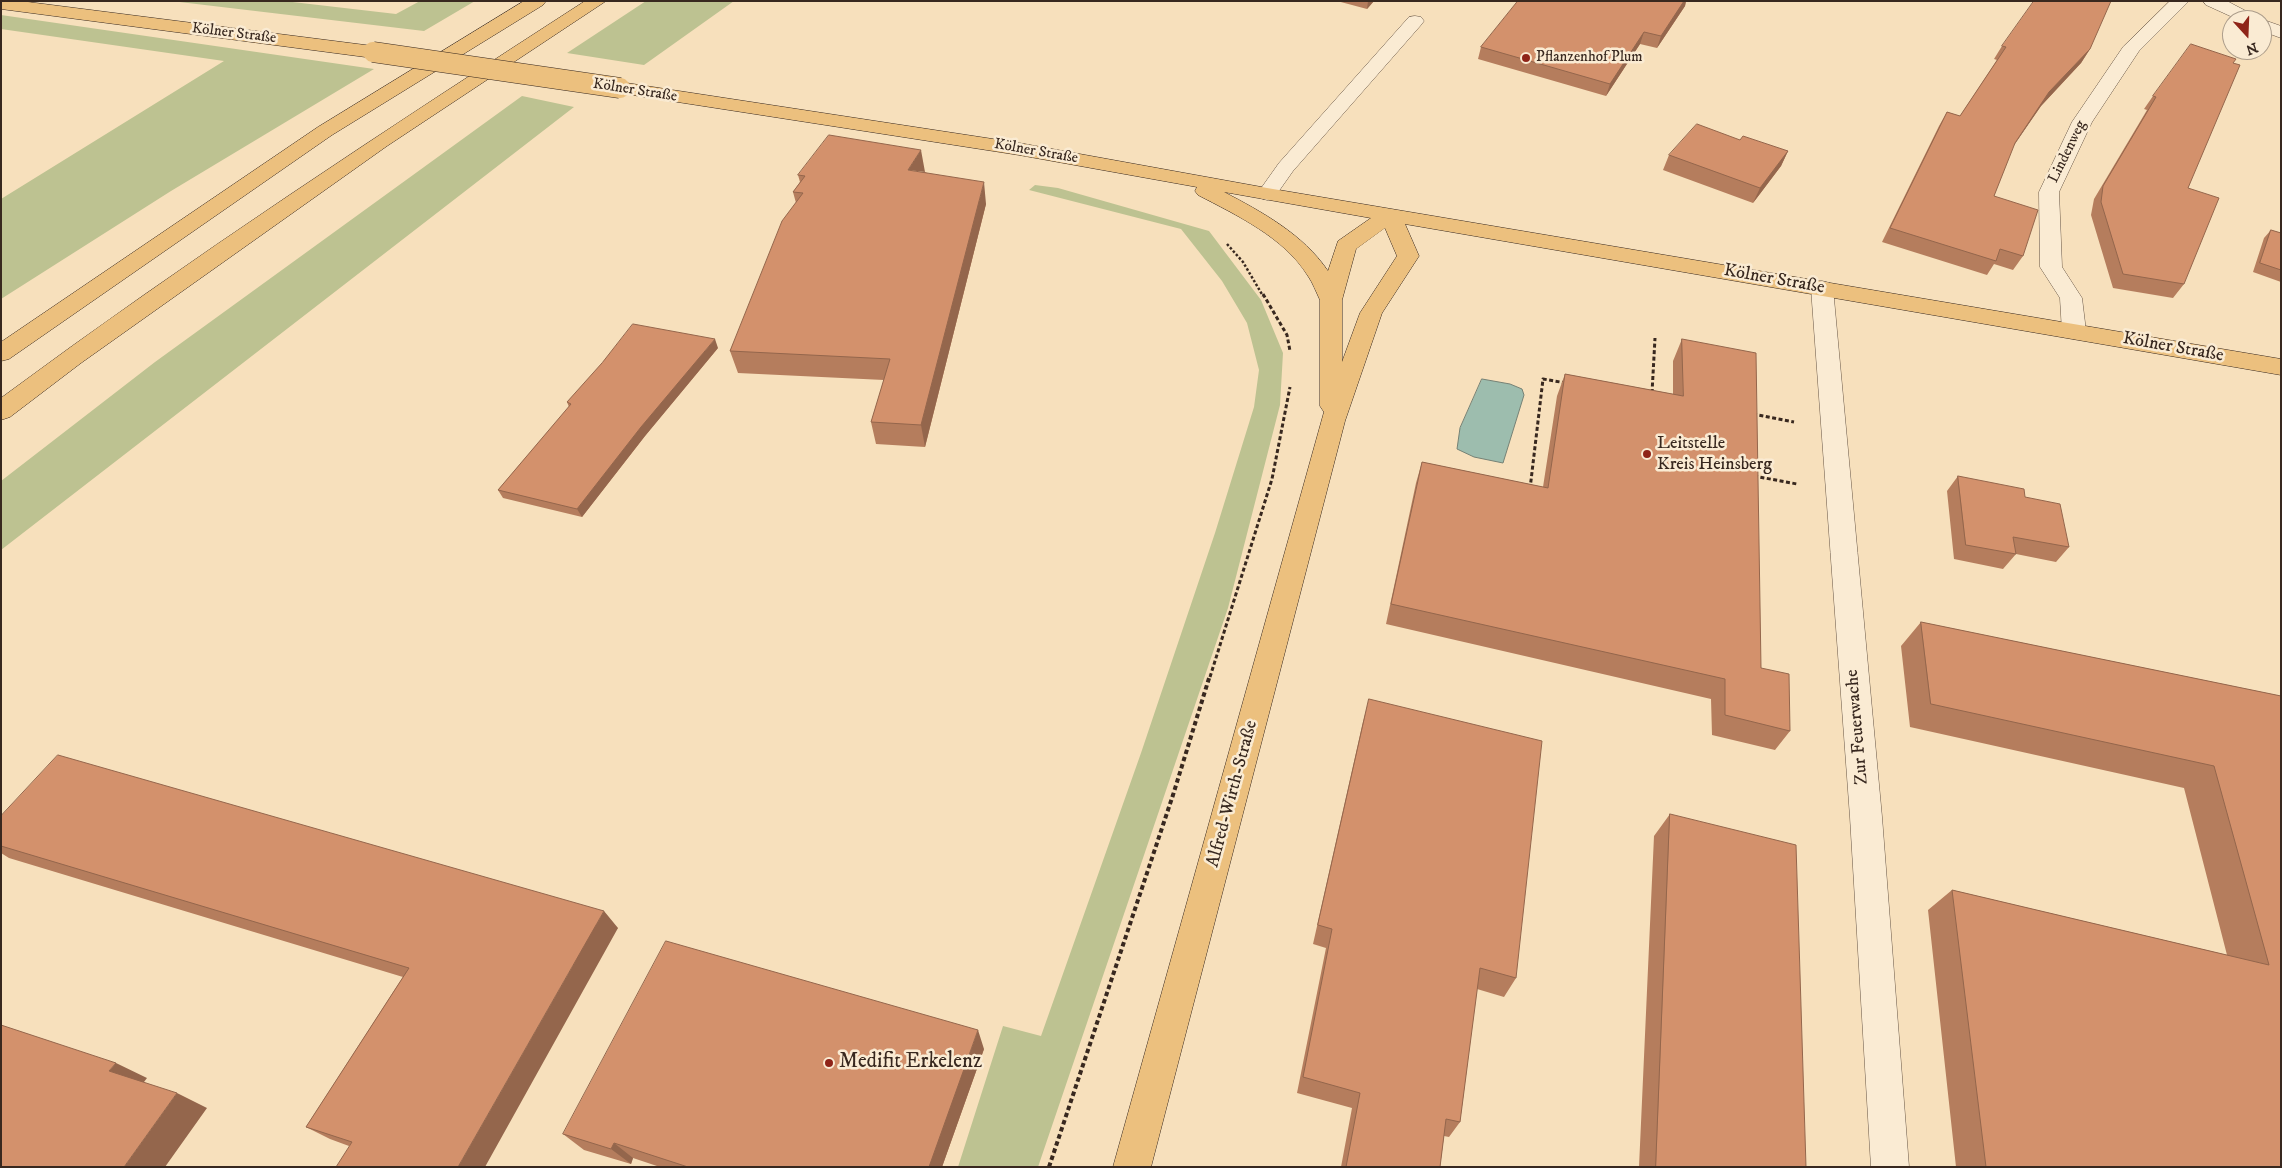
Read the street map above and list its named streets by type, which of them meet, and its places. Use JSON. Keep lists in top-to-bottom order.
{
  "streets": {
    "main road": ["Kölner Straße", "Alfred-Wirth-Straße"],
    "street": ["Lindenweg", "Zur Feuerwache"]
  },
  "crossings": [
    ["Kölner Straße", "Lindenweg"],
    ["Kölner Straße", "Zur Feuerwache"],
    ["Kölner Straße", "Alfred-Wirth-Straße"]
  ],
  "places": ["Pflanzenhof Plum", "Leitstelle Kreis Heinsberg", "Medifit Erkelenz"],
  "north": "bottom"
}
